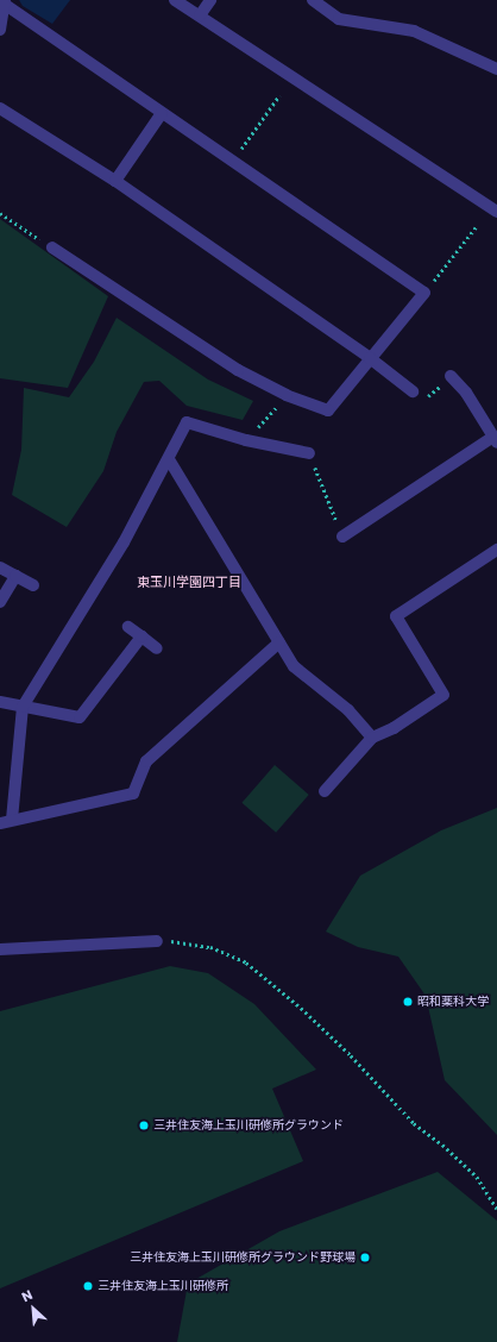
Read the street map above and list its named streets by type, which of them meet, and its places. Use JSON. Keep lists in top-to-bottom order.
{
  "districts": ["東玉川学園四丁目"],
  "places": [
    "昭和薬科大学",
    "三井住友海上玉川研修所グラウンド",
    "三井住友海上玉川研修所グラウンド野球場",
    "三井住友海上玉川研修所"
  ],
  "north": "top left"
}
